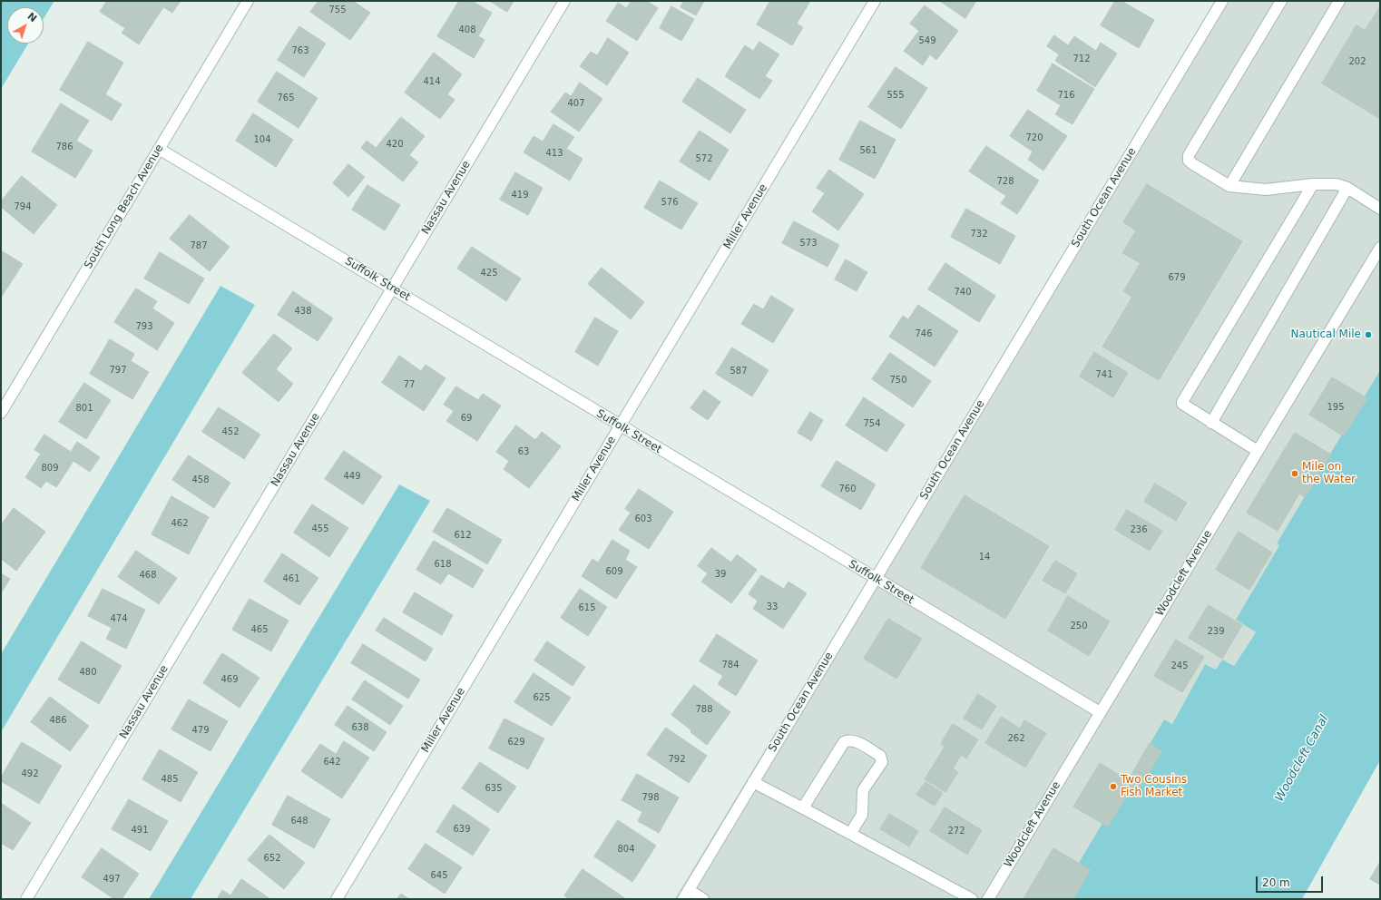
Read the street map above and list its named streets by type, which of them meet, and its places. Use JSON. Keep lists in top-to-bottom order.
{
  "streets": {
    "street": [
      "Nassau Avenue",
      "South Ocean Avenue",
      "South Long Beach Avenue",
      "Miller Avenue",
      "Suffolk Street",
      "Woodcleft Avenue"
    ]
  },
  "crossings": [
    ["Nassau Avenue", "Suffolk Street"],
    ["South Ocean Avenue", "Suffolk Street"],
    ["South Long Beach Avenue", "Suffolk Street"],
    ["Miller Avenue", "Suffolk Street"],
    ["Suffolk Street", "Woodcleft Avenue"]
  ],
  "water": ["Woodcleft Canal"],
  "places": ["Nautical Mile", "Mile on the Water", "Two Cousins Fish Market"],
  "house_numbers": [
    "755",
    "408",
    "549",
    "763",
    "712",
    "202",
    "414",
    "555",
    "716",
    "765",
    "407",
    "720",
    "104",
    "420",
    "786",
    "561",
    "413",
    "572",
    "728",
    "419",
    "576",
    "794",
    "732",
    "573",
    "787",
    "425",
    "679",
    "740",
    "438",
    "793",
    "746",
    "797",
    "587",
    "741",
    "750",
    "77",
    "195",
    "801",
    "69",
    "754",
    "452",
    "63",
    "809",
    "449",
    "458",
    "760",
    "603",
    "462",
    "455",
    "236",
    "612",
    "14",
    "618",
    "609",
    "39",
    "468",
    "461",
    "33",
    "615",
    "474",
    "250",
    "465",
    "239",
    "784",
    "245",
    "480",
    "469",
    "625",
    "788",
    "486",
    "638",
    "479",
    "262",
    "629",
    "792",
    "642",
    "492",
    "485",
    "635",
    "798",
    "648",
    "639",
    "491",
    "272",
    "804",
    "652",
    "645",
    "497"
  ],
  "scale_bar": "20 m",
  "north": "top right"
}
